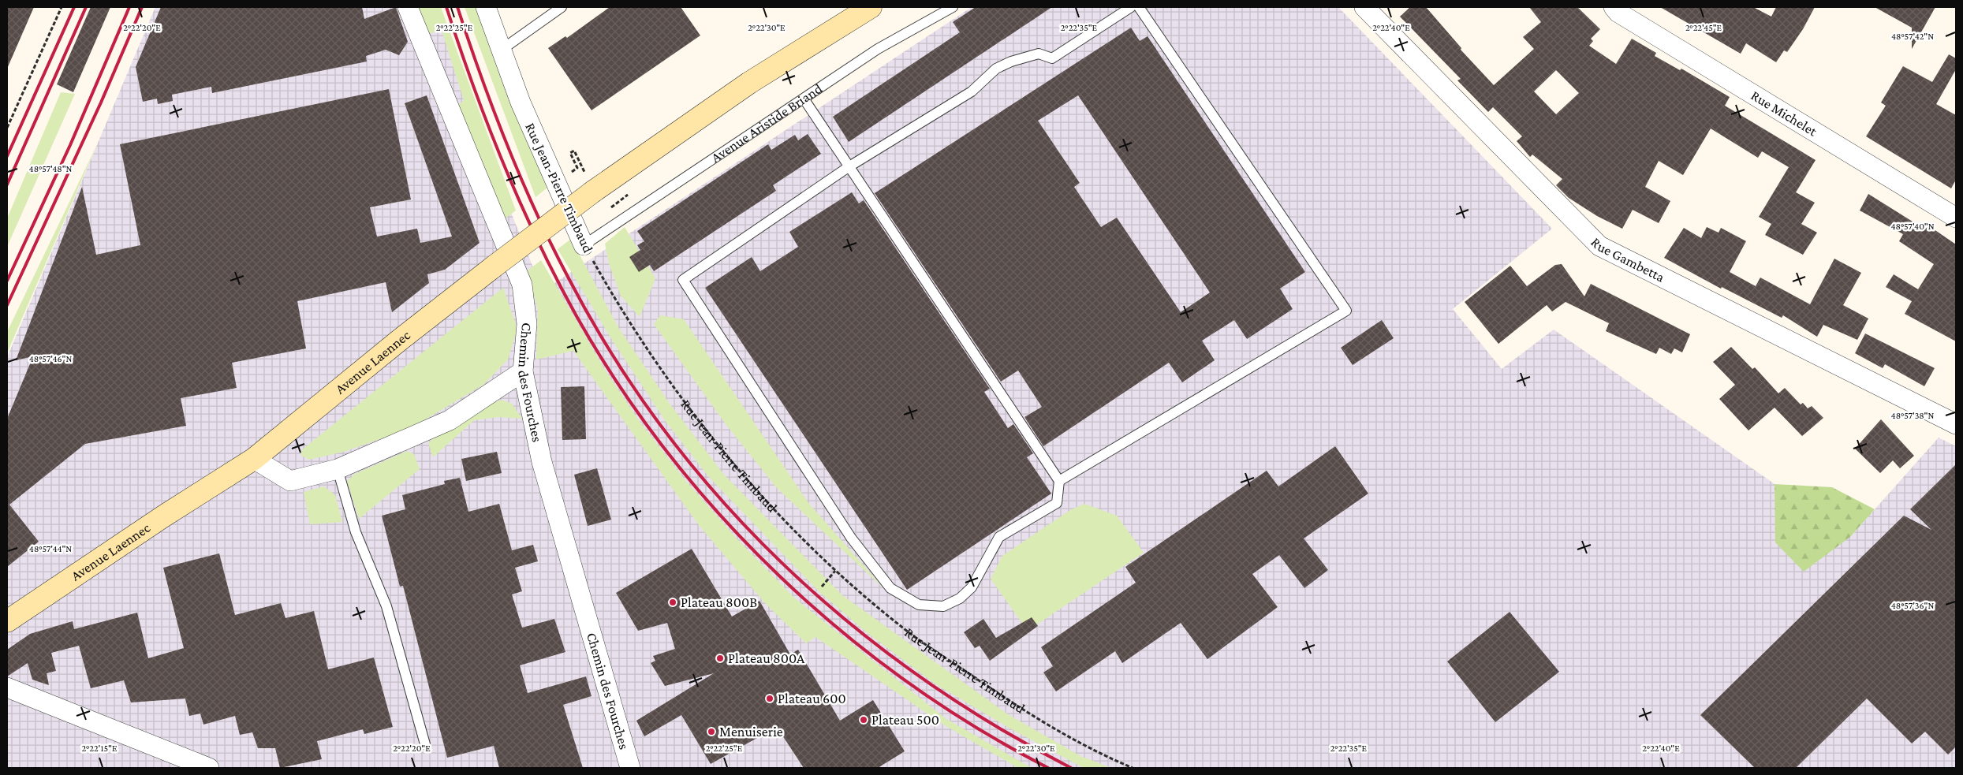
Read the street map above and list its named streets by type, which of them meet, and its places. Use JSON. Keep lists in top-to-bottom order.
{
  "streets": {
    "main road": ["Avenue Laennec"],
    "street": [
      "Rue Michelet",
      "Rue Jean-Pierre Timbaud",
      "Rue Gambetta",
      "Chemin des Fourches"
    ],
    "lane": ["Avenue Aristide Briand"]
  },
  "crossings": [
    ["Avenue Aristide Briand", "Rue Jean-Pierre Timbaud"]
  ],
  "places": [
    "Plateau 800B",
    "Plateau 800A",
    "Plateau 600",
    "Plateau 500",
    "Menuiserie"
  ],
  "coordinates": [
    "2°22'20\"E",
    "2°22'25\"E",
    "2°22'30\"E",
    "2°22'35\"E",
    "2°22'40\"E",
    "2°22'45\"E",
    "48°57'42\"N",
    "48°57'48\"N",
    "48°57'40\"N",
    "48°57'46\"N",
    "48°57'38\"N",
    "48°57'44\"N",
    "48°57'36\"N",
    "2°22'15\"E"
  ]
}
